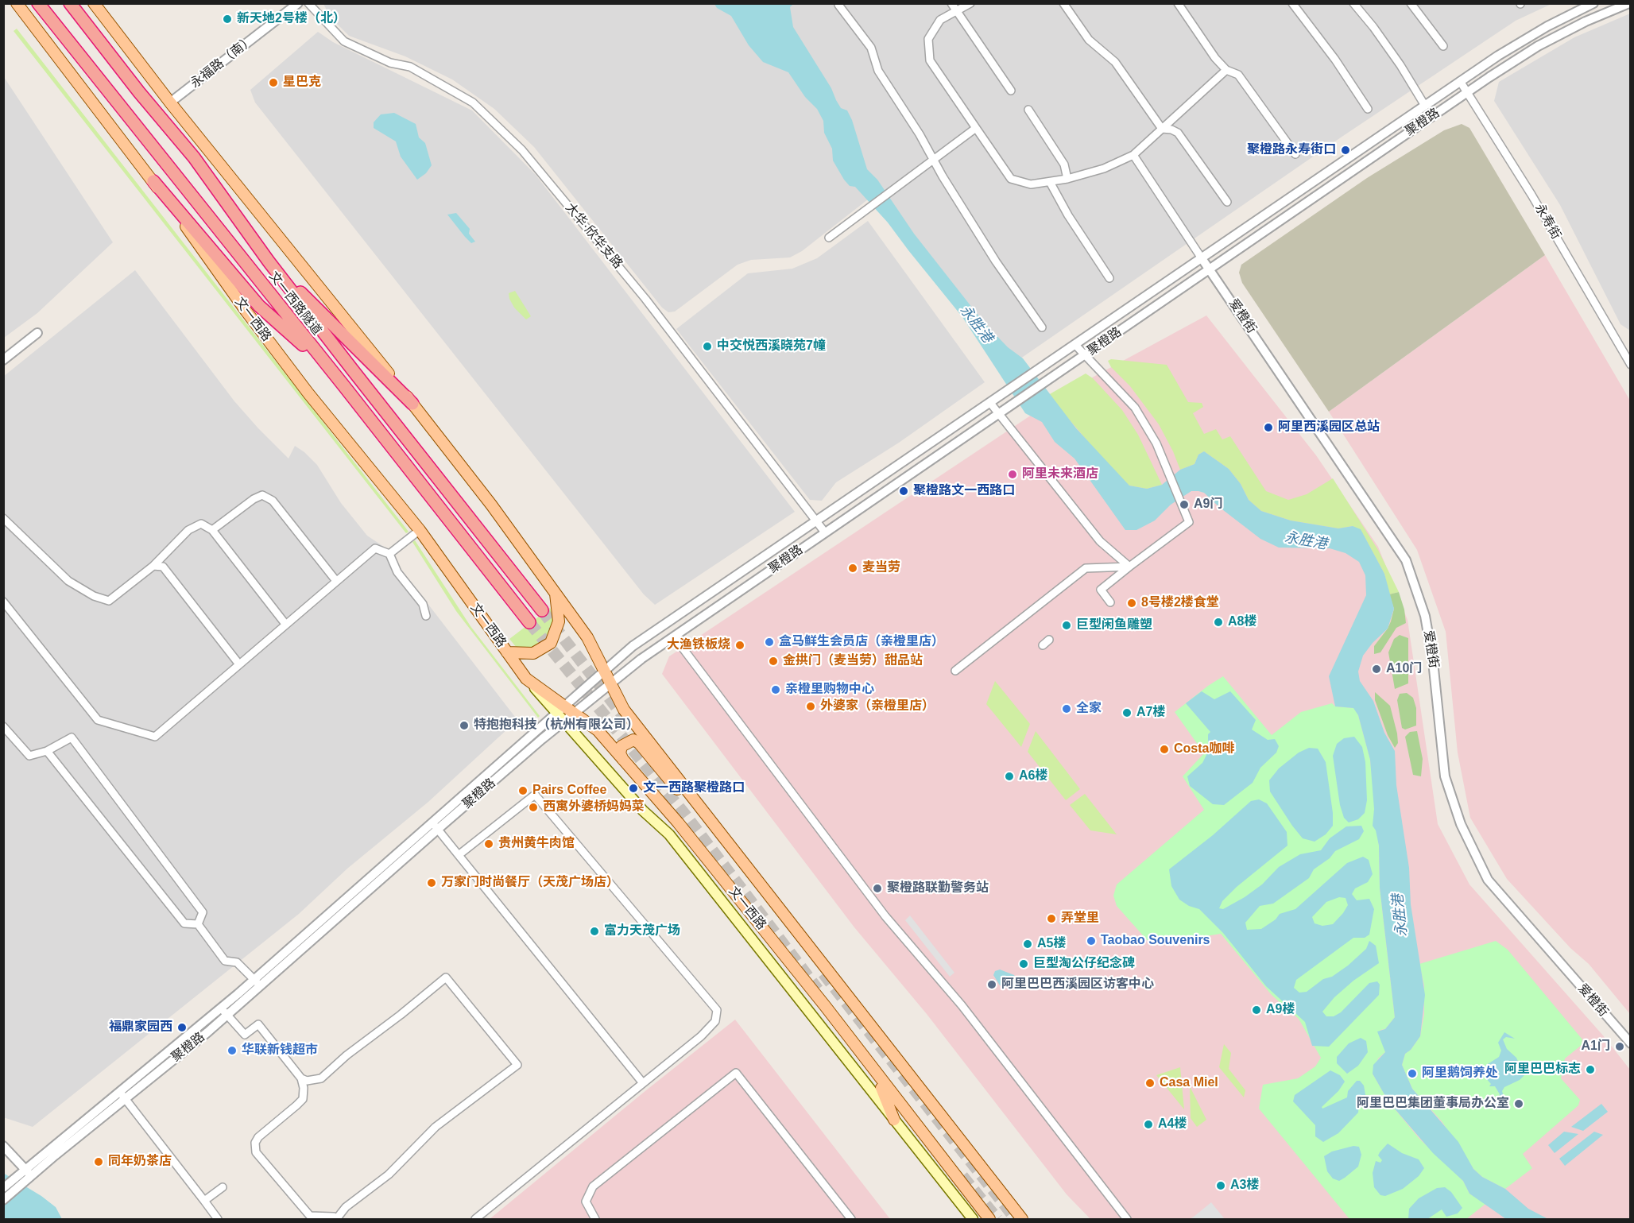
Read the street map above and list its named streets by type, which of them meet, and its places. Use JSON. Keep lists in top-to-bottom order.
{
  "streets": {
    "highway": ["文一西路隧道"],
    "main road": ["文一西路"],
    "street": [
      "永福路（南）",
      "聚橙路",
      "永寿街",
      "大华·欣华支路",
      "爱橙街"
    ]
  },
  "crossings": [
    ["永福路（南）", "文一西路"],
    ["聚橙路", "永寿街"],
    ["聚橙路", "大华·欣华支路"],
    ["聚橙路", "爱橙街"],
    ["聚橙路", "文一西路"]
  ],
  "water": ["永胜港"],
  "places": [
    "新天地2号楼（北）",
    "星巴克",
    "聚橙路永寿街口",
    "中交悦西溪晓苑7幢",
    "阿里西溪园区总站",
    "阿里未来酒店",
    "聚橙路文一西路口",
    "A9门",
    "麦当劳",
    "8号楼2楼食堂",
    "A8楼",
    "巨型闲鱼雕塑",
    "盒马鲜生会员店（亲橙里店）",
    "大渔铁板烧",
    "金拱门（麦当劳）甜品站",
    "A10门",
    "亲橙里购物中心",
    "外婆家（亲橙里店）",
    "全家",
    "A7楼",
    "特抱抱科技（杭州有限公司）",
    "Costa咖啡",
    "A6楼",
    "文一西路聚橙路口",
    "Pairs Coffee",
    "西寓外婆桥妈妈菜",
    "贵州黄牛肉馆",
    "万家门时尚餐厅（天茂广场店）",
    "聚橙路联勤警务站",
    "弄堂里",
    "富力天茂广场",
    "Taobao Souvenirs",
    "A5楼",
    "巨型淘公仔纪念碑",
    "阿里巴巴西溪园区访客中心",
    "A9楼",
    "福鼎家园西",
    "A1门",
    "华联新钱超市",
    "阿里巴巴标志",
    "阿里鹅饲养处",
    "Casa Miel",
    "阿里巴巴集团董事局办公室",
    "A4楼",
    "同年奶茶店",
    "A3楼"
  ]
}
